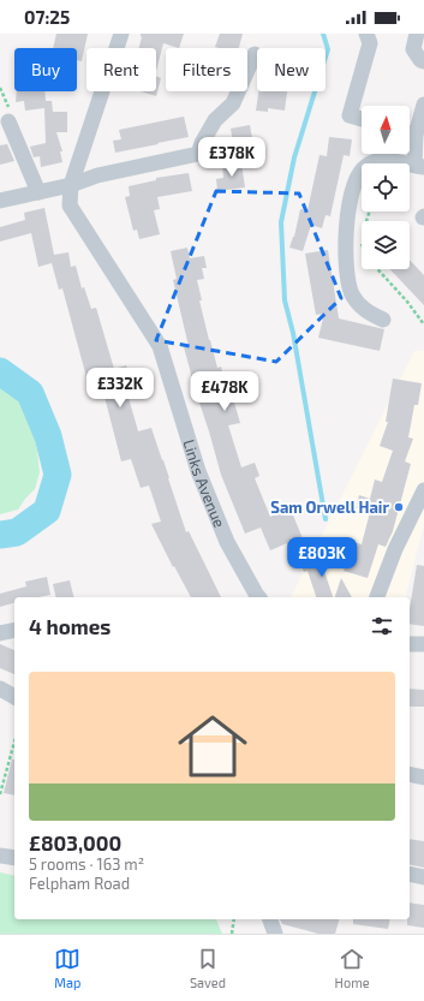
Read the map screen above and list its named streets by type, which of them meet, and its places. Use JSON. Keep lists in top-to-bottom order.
{
  "streets": {
    "street": ["Links Avenue"]
  },
  "places": ["Sam Orwell Hair"],
  "north": "top",
  "page": {
    "status": "07:25",
    "chip": [
      "Buy",
      "Rent",
      "Filters",
      "New"
    ],
    "price": [
      "£378K",
      "£332K",
      "£478K",
      "£803K"
    ],
    "heading": "4 homes",
    "list": [
      {
        "name": "£803,000",
        "note": "5 rooms · 163 m² · Felpham Road"
      }
    ],
    "tabs": ["Map", "Saved", "Home"]
  }
}
